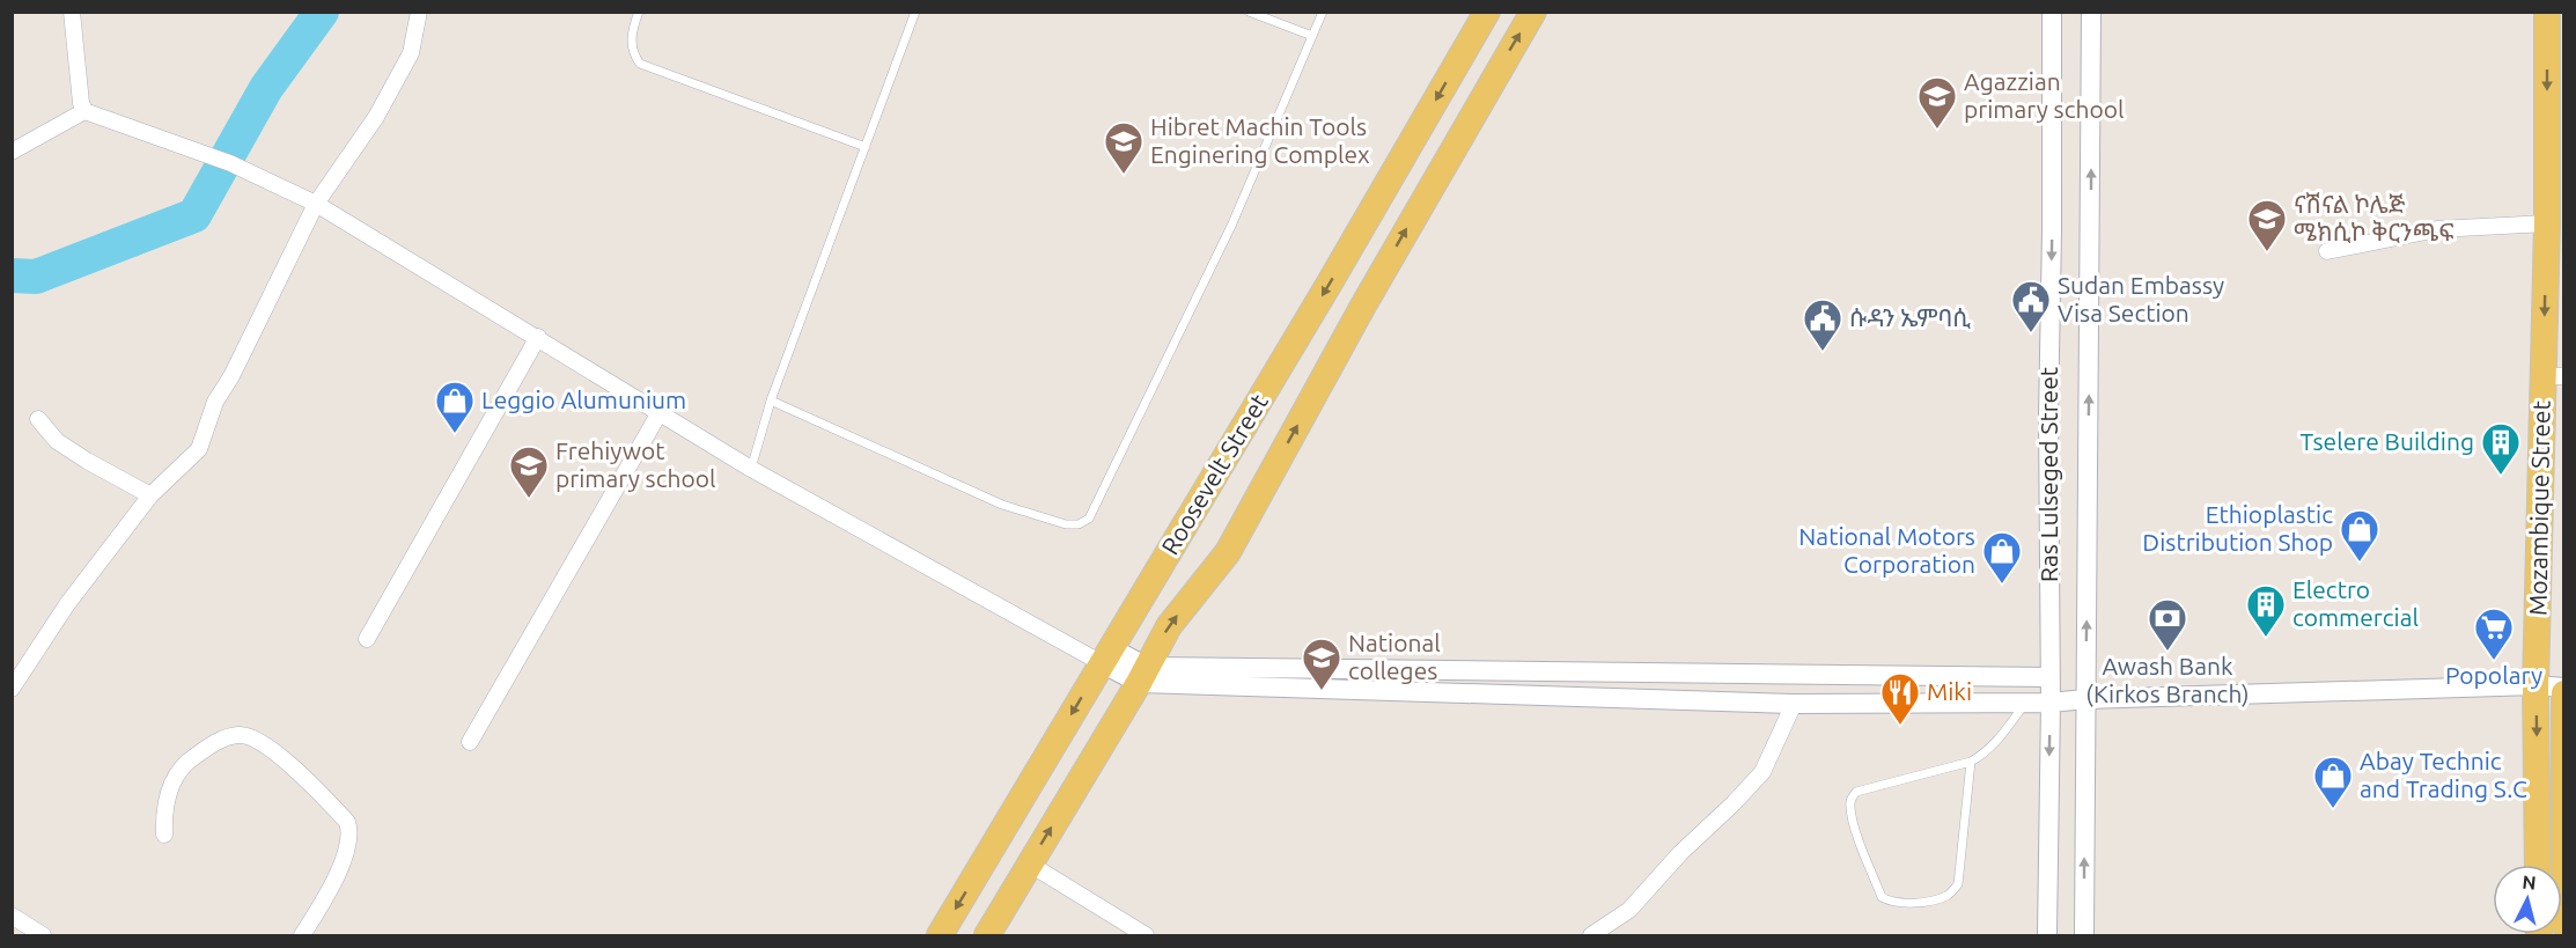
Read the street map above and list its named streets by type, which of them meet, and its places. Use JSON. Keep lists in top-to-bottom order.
{
  "streets": {
    "main road": ["Roosevelt Street", "Mozambique Street"],
    "street": ["Ras Lulseged Street"]
  },
  "places": {
    "school or university": [
      "Agazzian primary school",
      "Hibret Machin Tools Enginering Complex",
      "ናሽናል ኮሌጅ ሜክሲኮ ቅርንጫፍ",
      "Frehiywot primary school",
      "National colleges"
    ],
    "public building": ["Sudan Embassy Visa Section", "ሱዳን ኤምባሲ"],
    "shop": [
      "Leggio Alumunium",
      "Ethioplastic Distribution Shop",
      "National Motors Corporation",
      "Abay Technic and Trading S.C"
    ],
    "building": ["Tselere Building", "Electro commercial"],
    "bank": ["Awash Bank (Kirkos Branch)"],
    "supermarket": ["Popolary"],
    "restaurant": ["Miki"]
  },
  "north": "top"
}
